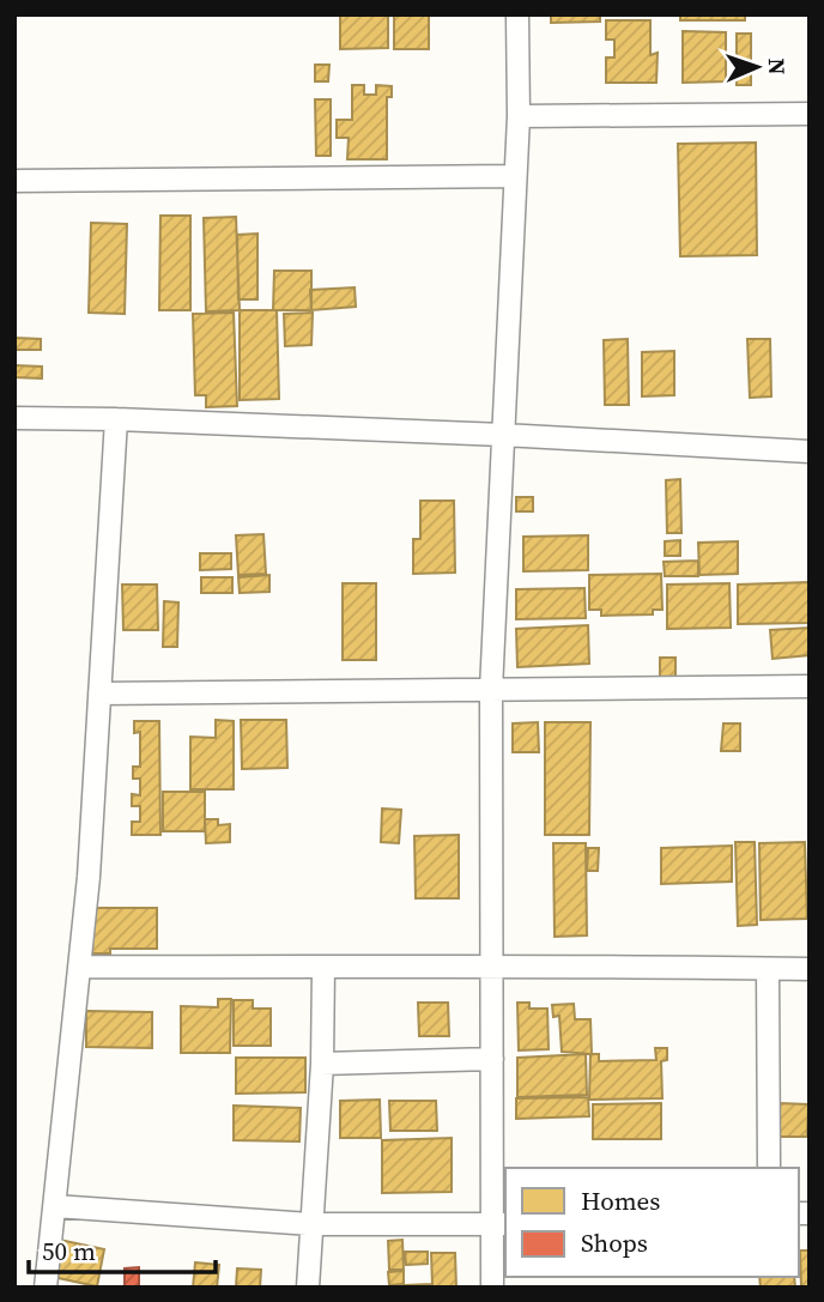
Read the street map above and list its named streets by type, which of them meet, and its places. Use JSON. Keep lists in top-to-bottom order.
{
  "legend": ["Homes", "Shops"],
  "scale_bar": "50 m",
  "north": "right"
}
